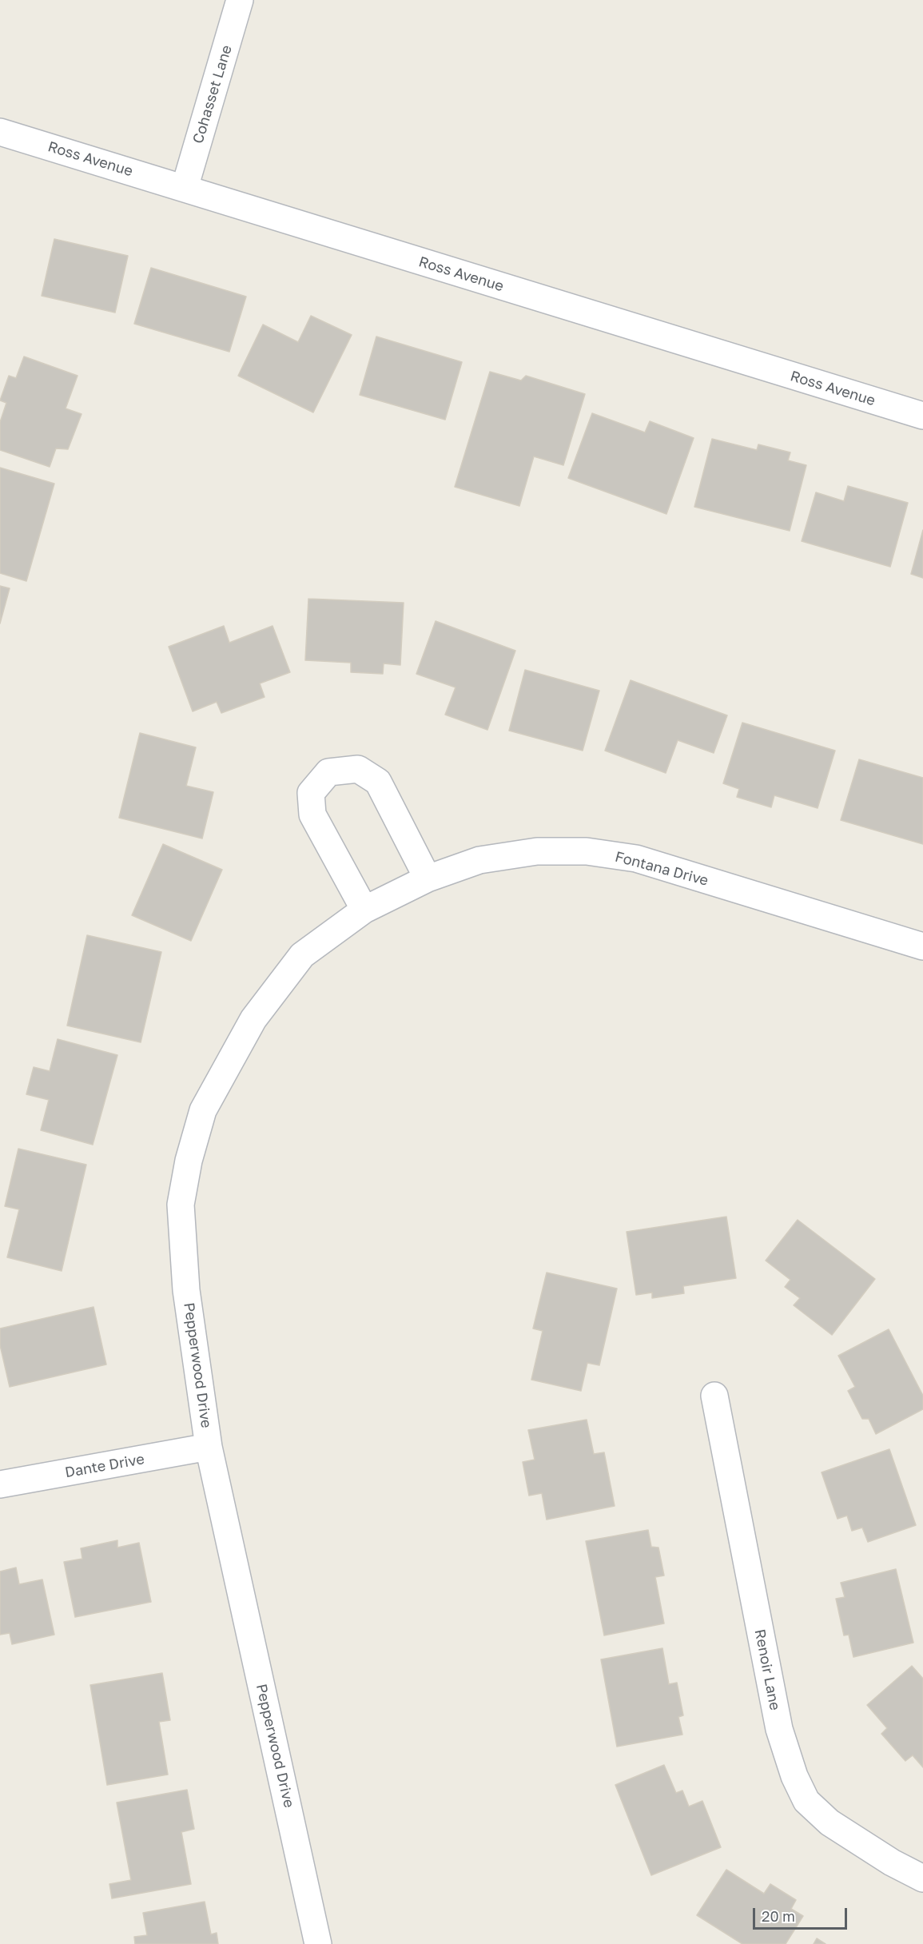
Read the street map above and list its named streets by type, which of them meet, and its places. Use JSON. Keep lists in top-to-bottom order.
{
  "streets": {
    "street": [
      "Cohasset Lane",
      "Ross Avenue",
      "Fontana Drive",
      "Pepperwood Drive",
      "Dante Drive",
      "Renoir Lane"
    ]
  },
  "crossings": [
    ["Cohasset Lane", "Ross Avenue"],
    ["Fontana Drive", "Pepperwood Drive"],
    ["Pepperwood Drive", "Dante Drive"]
  ],
  "scale_bar": "20 m"
}
